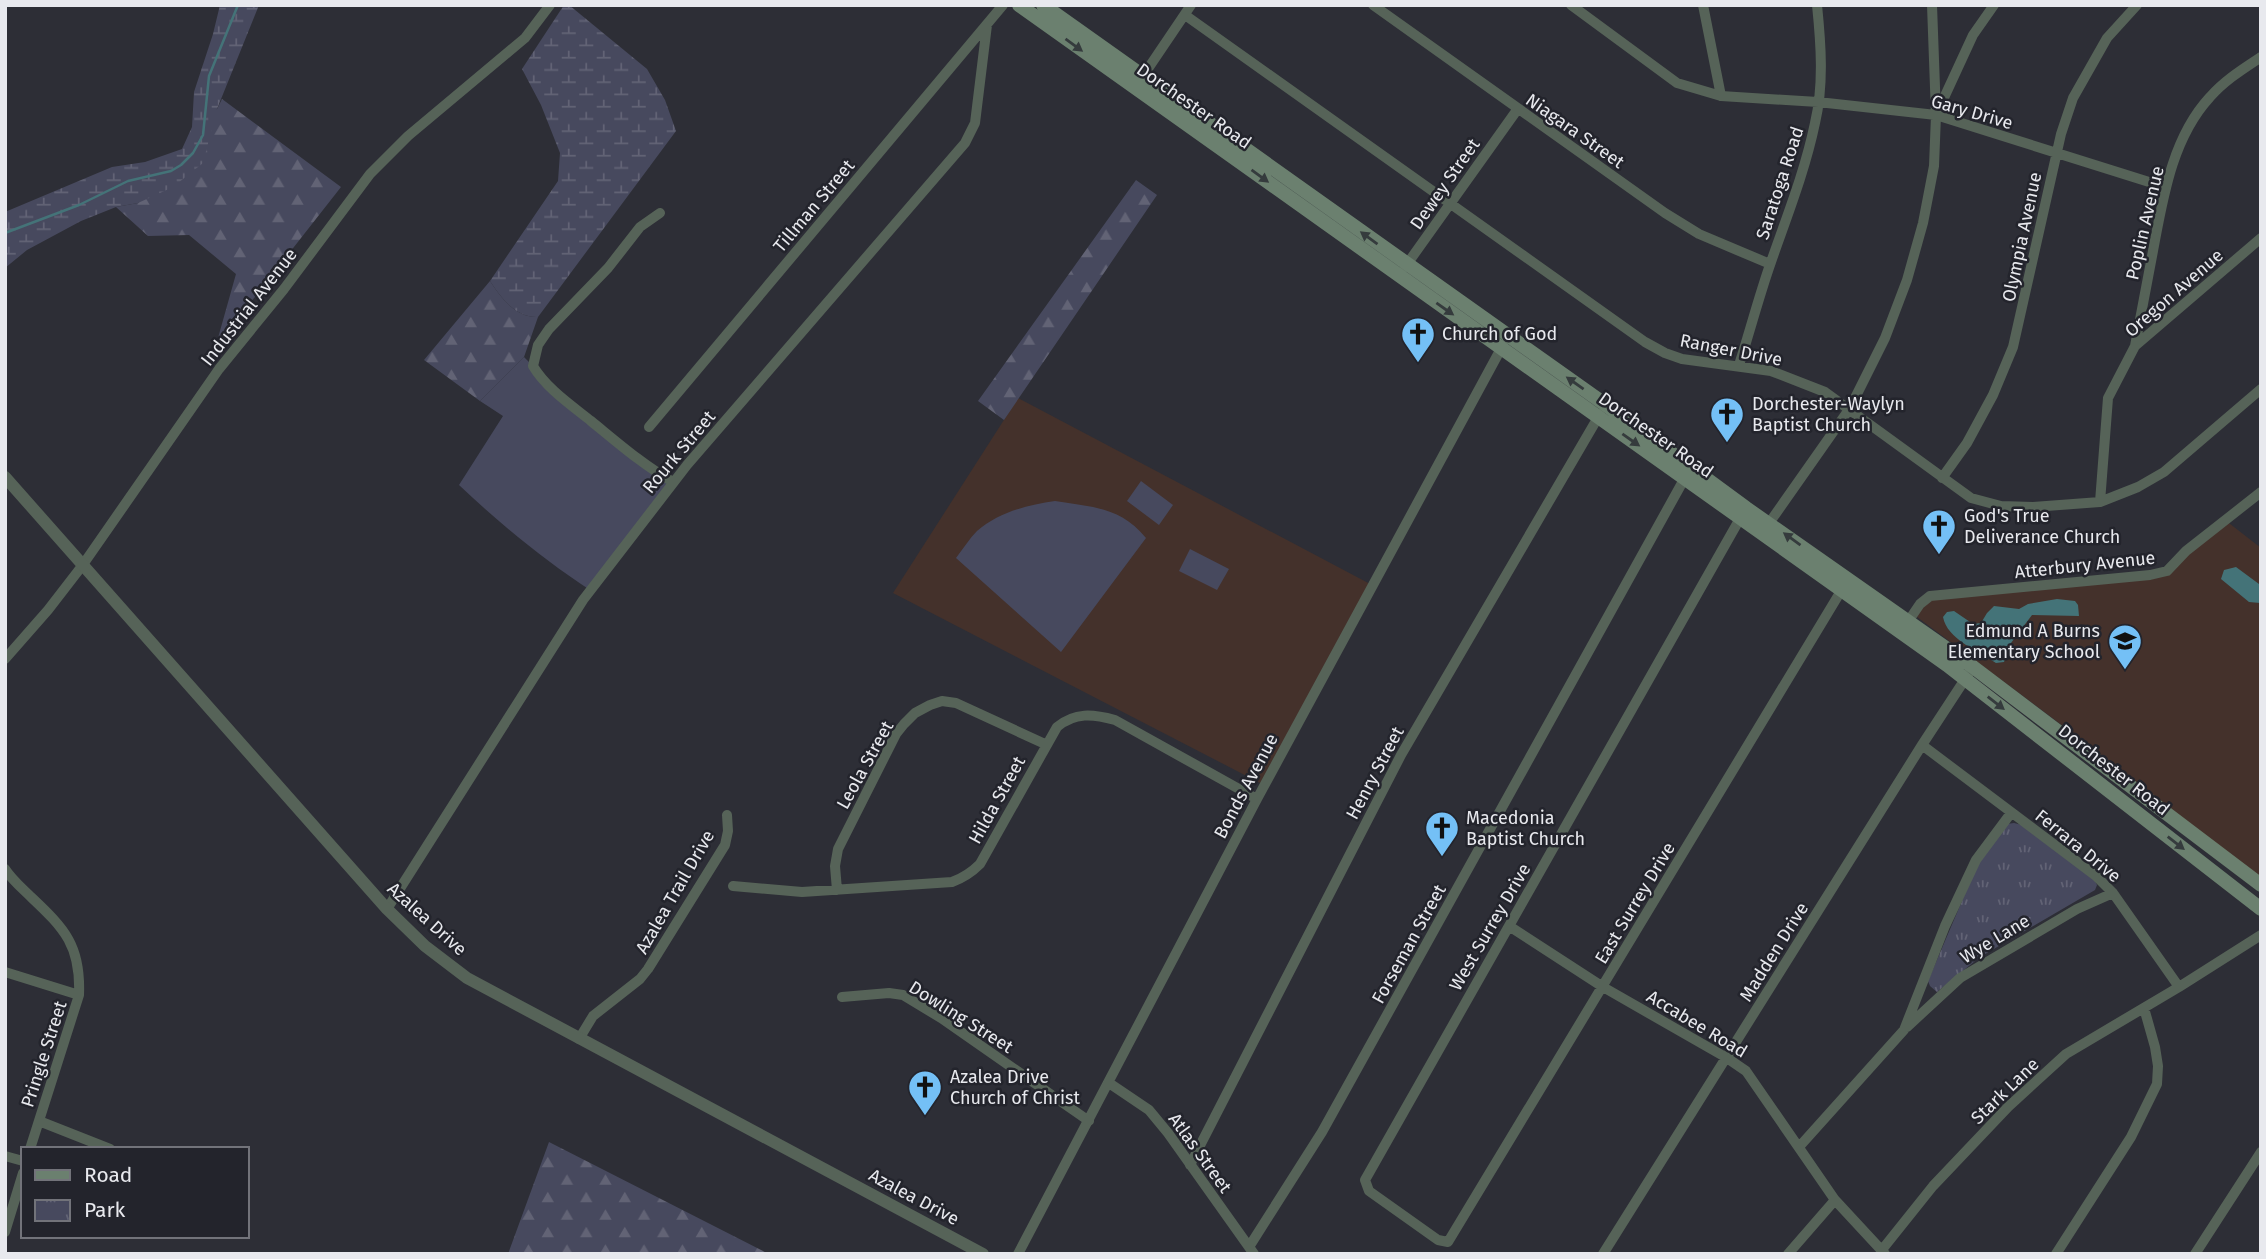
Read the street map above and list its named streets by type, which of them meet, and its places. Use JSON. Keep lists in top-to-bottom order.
{
  "streets": {
    "main road": ["Dorchester Road"],
    "street": [
      "Gary Drive",
      "Niagara Street",
      "Saratoga Road",
      "Dewey Street",
      "Tillman Street",
      "Poplin Avenue",
      "Olympia Avenue",
      "Oregon Avenue",
      "Industrial Avenue",
      "Ranger Drive",
      "Rourk Street",
      "Atterbury Avenue",
      "Leola Street",
      "Henry Street",
      "Bonds Avenue",
      "Hilda Street",
      "Ferrara Drive",
      "Azalea Trail Drive",
      "East Surrey Drive",
      "Azalea Drive",
      "West Surrey Drive",
      "Wye Lane",
      "Forseman Street",
      "Madden Drive",
      "Dowling Street",
      "Accabee Road",
      "Pringle Street",
      "Stark Lane",
      "Atlas Street"
    ]
  },
  "crossings": [
    ["Dorchester Road", "Dewey Street"],
    ["Dorchester Road", "Ranger Drive"],
    ["Dorchester Road", "Atterbury Avenue"],
    ["Dorchester Road", "Henry Street"],
    ["Dorchester Road", "Bonds Avenue"],
    ["Dorchester Road", "East Surrey Drive"],
    ["Dorchester Road", "West Surrey Drive"],
    ["Dorchester Road", "Forseman Street"],
    ["Dorchester Road", "Madden Drive"],
    ["Gary Drive", "Saratoga Road"],
    ["Gary Drive", "Poplin Avenue"],
    ["Gary Drive", "Olympia Avenue"],
    ["Niagara Street", "Saratoga Road"],
    ["Niagara Street", "Dewey Street"],
    ["Saratoga Road", "Ranger Drive"],
    ["Dewey Street", "Ranger Drive"],
    ["Tillman Street", "Rourk Street"],
    ["Poplin Avenue", "Oregon Avenue"],
    ["Olympia Avenue", "Ranger Drive"],
    ["Oregon Avenue", "Ranger Drive"],
    ["Industrial Avenue", "Azalea Drive"],
    ["Rourk Street", "Azalea Drive"],
    ["Leola Street", "Hilda Street"],
    ["Henry Street", "Atlas Street"],
    ["Bonds Avenue", "Hilda Street"],
    ["Bonds Avenue", "Dowling Street"],
    ["Bonds Avenue", "Atlas Street"],
    ["Ferrara Drive", "Wye Lane"],
    ["Ferrara Drive", "Madden Drive"],
    ["Ferrara Drive", "Stark Lane"],
    ["Azalea Trail Drive", "Azalea Drive"],
    ["East Surrey Drive", "West Surrey Drive"],
    ["East Surrey Drive", "Accabee Road"],
    ["West Surrey Drive", "Accabee Road"],
    ["Wye Lane", "Accabee Road"],
    ["Forseman Street", "Atlas Street"],
    ["Madden Drive", "Accabee Road"],
    ["Accabee Road", "Stark Lane"]
  ],
  "places": {
    "church": [
      "Church of God",
      "Dorchester-Waylyn Baptist Church",
      "God's True Deliverance Church",
      "Macedonia Baptist Church",
      "Azalea Drive Church of Christ"
    ],
    "school or university": ["Edmund A Burns Elementary School"]
  },
  "legend": ["Road", "Park"]
}
